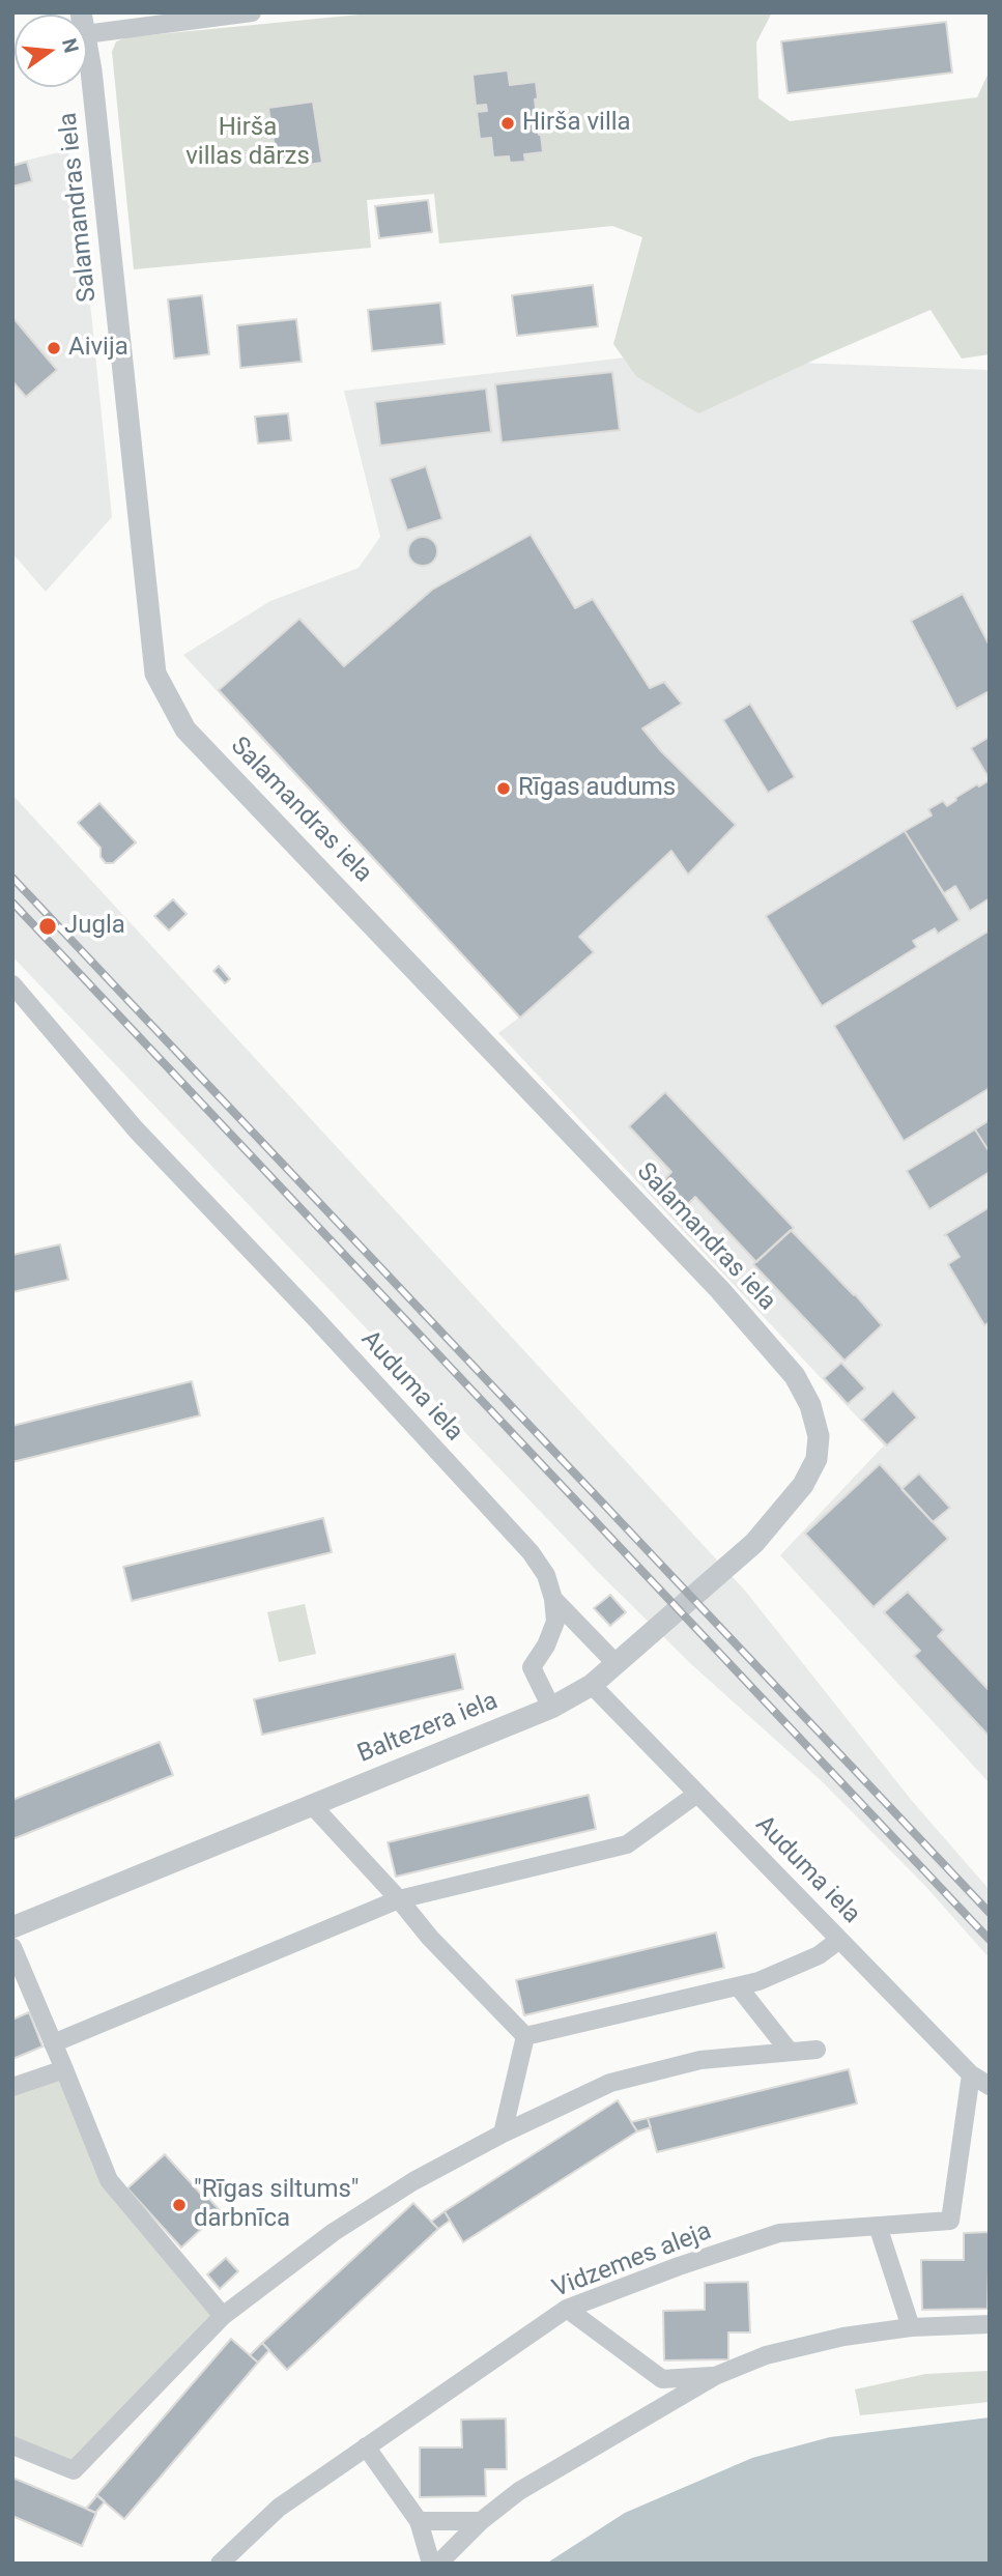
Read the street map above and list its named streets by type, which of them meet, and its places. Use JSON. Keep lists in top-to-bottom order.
{
  "streets": {
    "street": [
      "Salamandras iela",
      "Auduma iela",
      "Baltezera iela",
      "Vidzemes aleja"
    ]
  },
  "crossings": [
    ["Salamandras iela", "Baltezera iela"],
    ["Auduma iela", "Baltezera iela"],
    ["Auduma iela", "Vidzemes aleja"]
  ],
  "parks": ["Hirša villas dārzs"],
  "places": [
    "Hirša villa",
    "Aivija",
    "Rīgas audums",
    "Jugla",
    "\"Rīgas siltums\" darbnīca"
  ],
  "north": "right"
}
